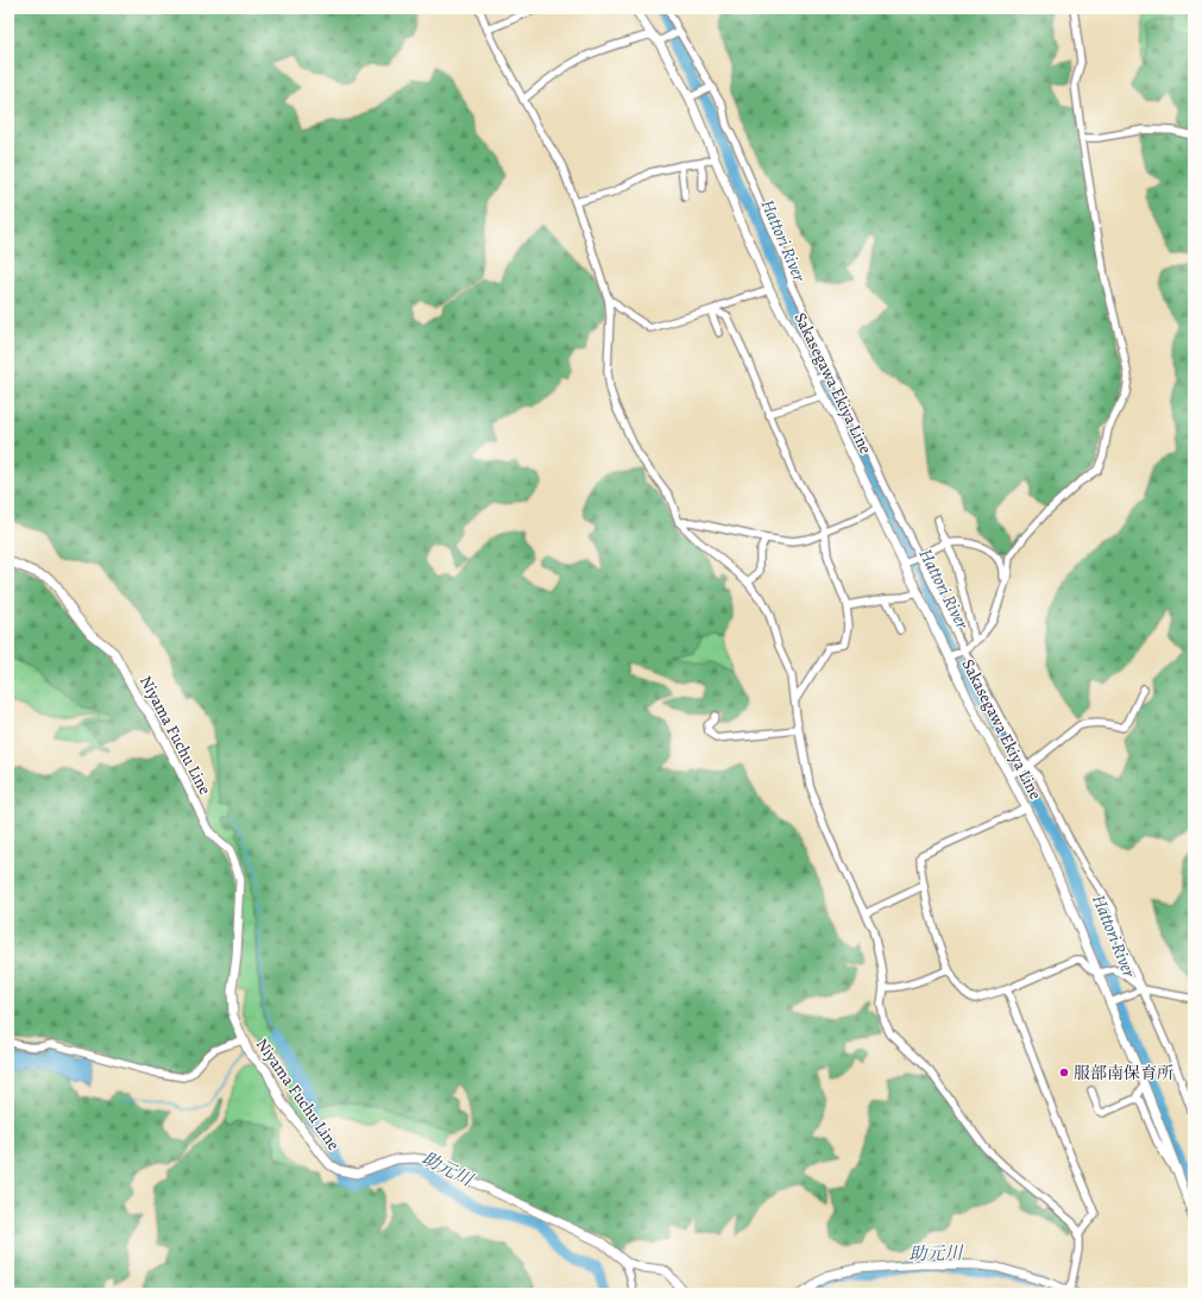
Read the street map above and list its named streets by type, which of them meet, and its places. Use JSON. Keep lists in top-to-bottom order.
{
  "streets": {
    "main road": ["Sakasegawa Ekiya Line", "Niyama Fuchu Line"]
  },
  "water": ["Hattori River", "助元川"],
  "places": ["服部南保育所"]
}
